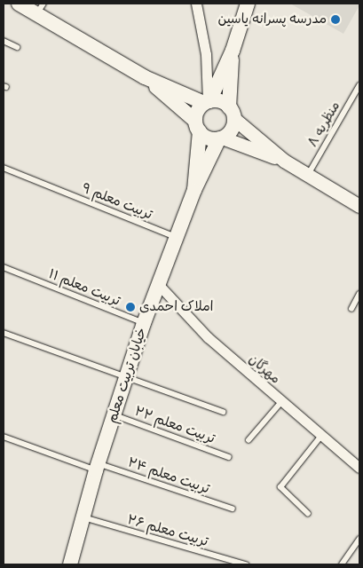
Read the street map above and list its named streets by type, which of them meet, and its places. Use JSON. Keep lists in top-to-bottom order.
{
  "streets": {
    "main road": ["خیابان تربیت معلم"],
    "street": ["مهرگان"],
    "lane": [
      "منظریه ۸",
      "تربیت معلم ۹",
      "تربیت معلم ۱۱",
      "تربیت معلم ۲۲",
      "تربیت معلم ۲۴",
      "تربیت معلم ۲۶"
    ]
  },
  "crossings": [
    ["تربیت معلم ۹", "خیابان تربیت معلم"],
    ["تربیت معلم ۱۱", "خیابان تربیت معلم"],
    ["مهرگان", "خیابان تربیت معلم"],
    ["خیابان تربیت معلم", "تربیت معلم ۲۲"],
    ["خیابان تربیت معلم", "تربیت معلم ۲۴"],
    ["خیابان تربیت معلم", "تربیت معلم ۲۶"]
  ],
  "places": ["مدرسه پسرانه یاسین", "املاک احمدی"]
}
